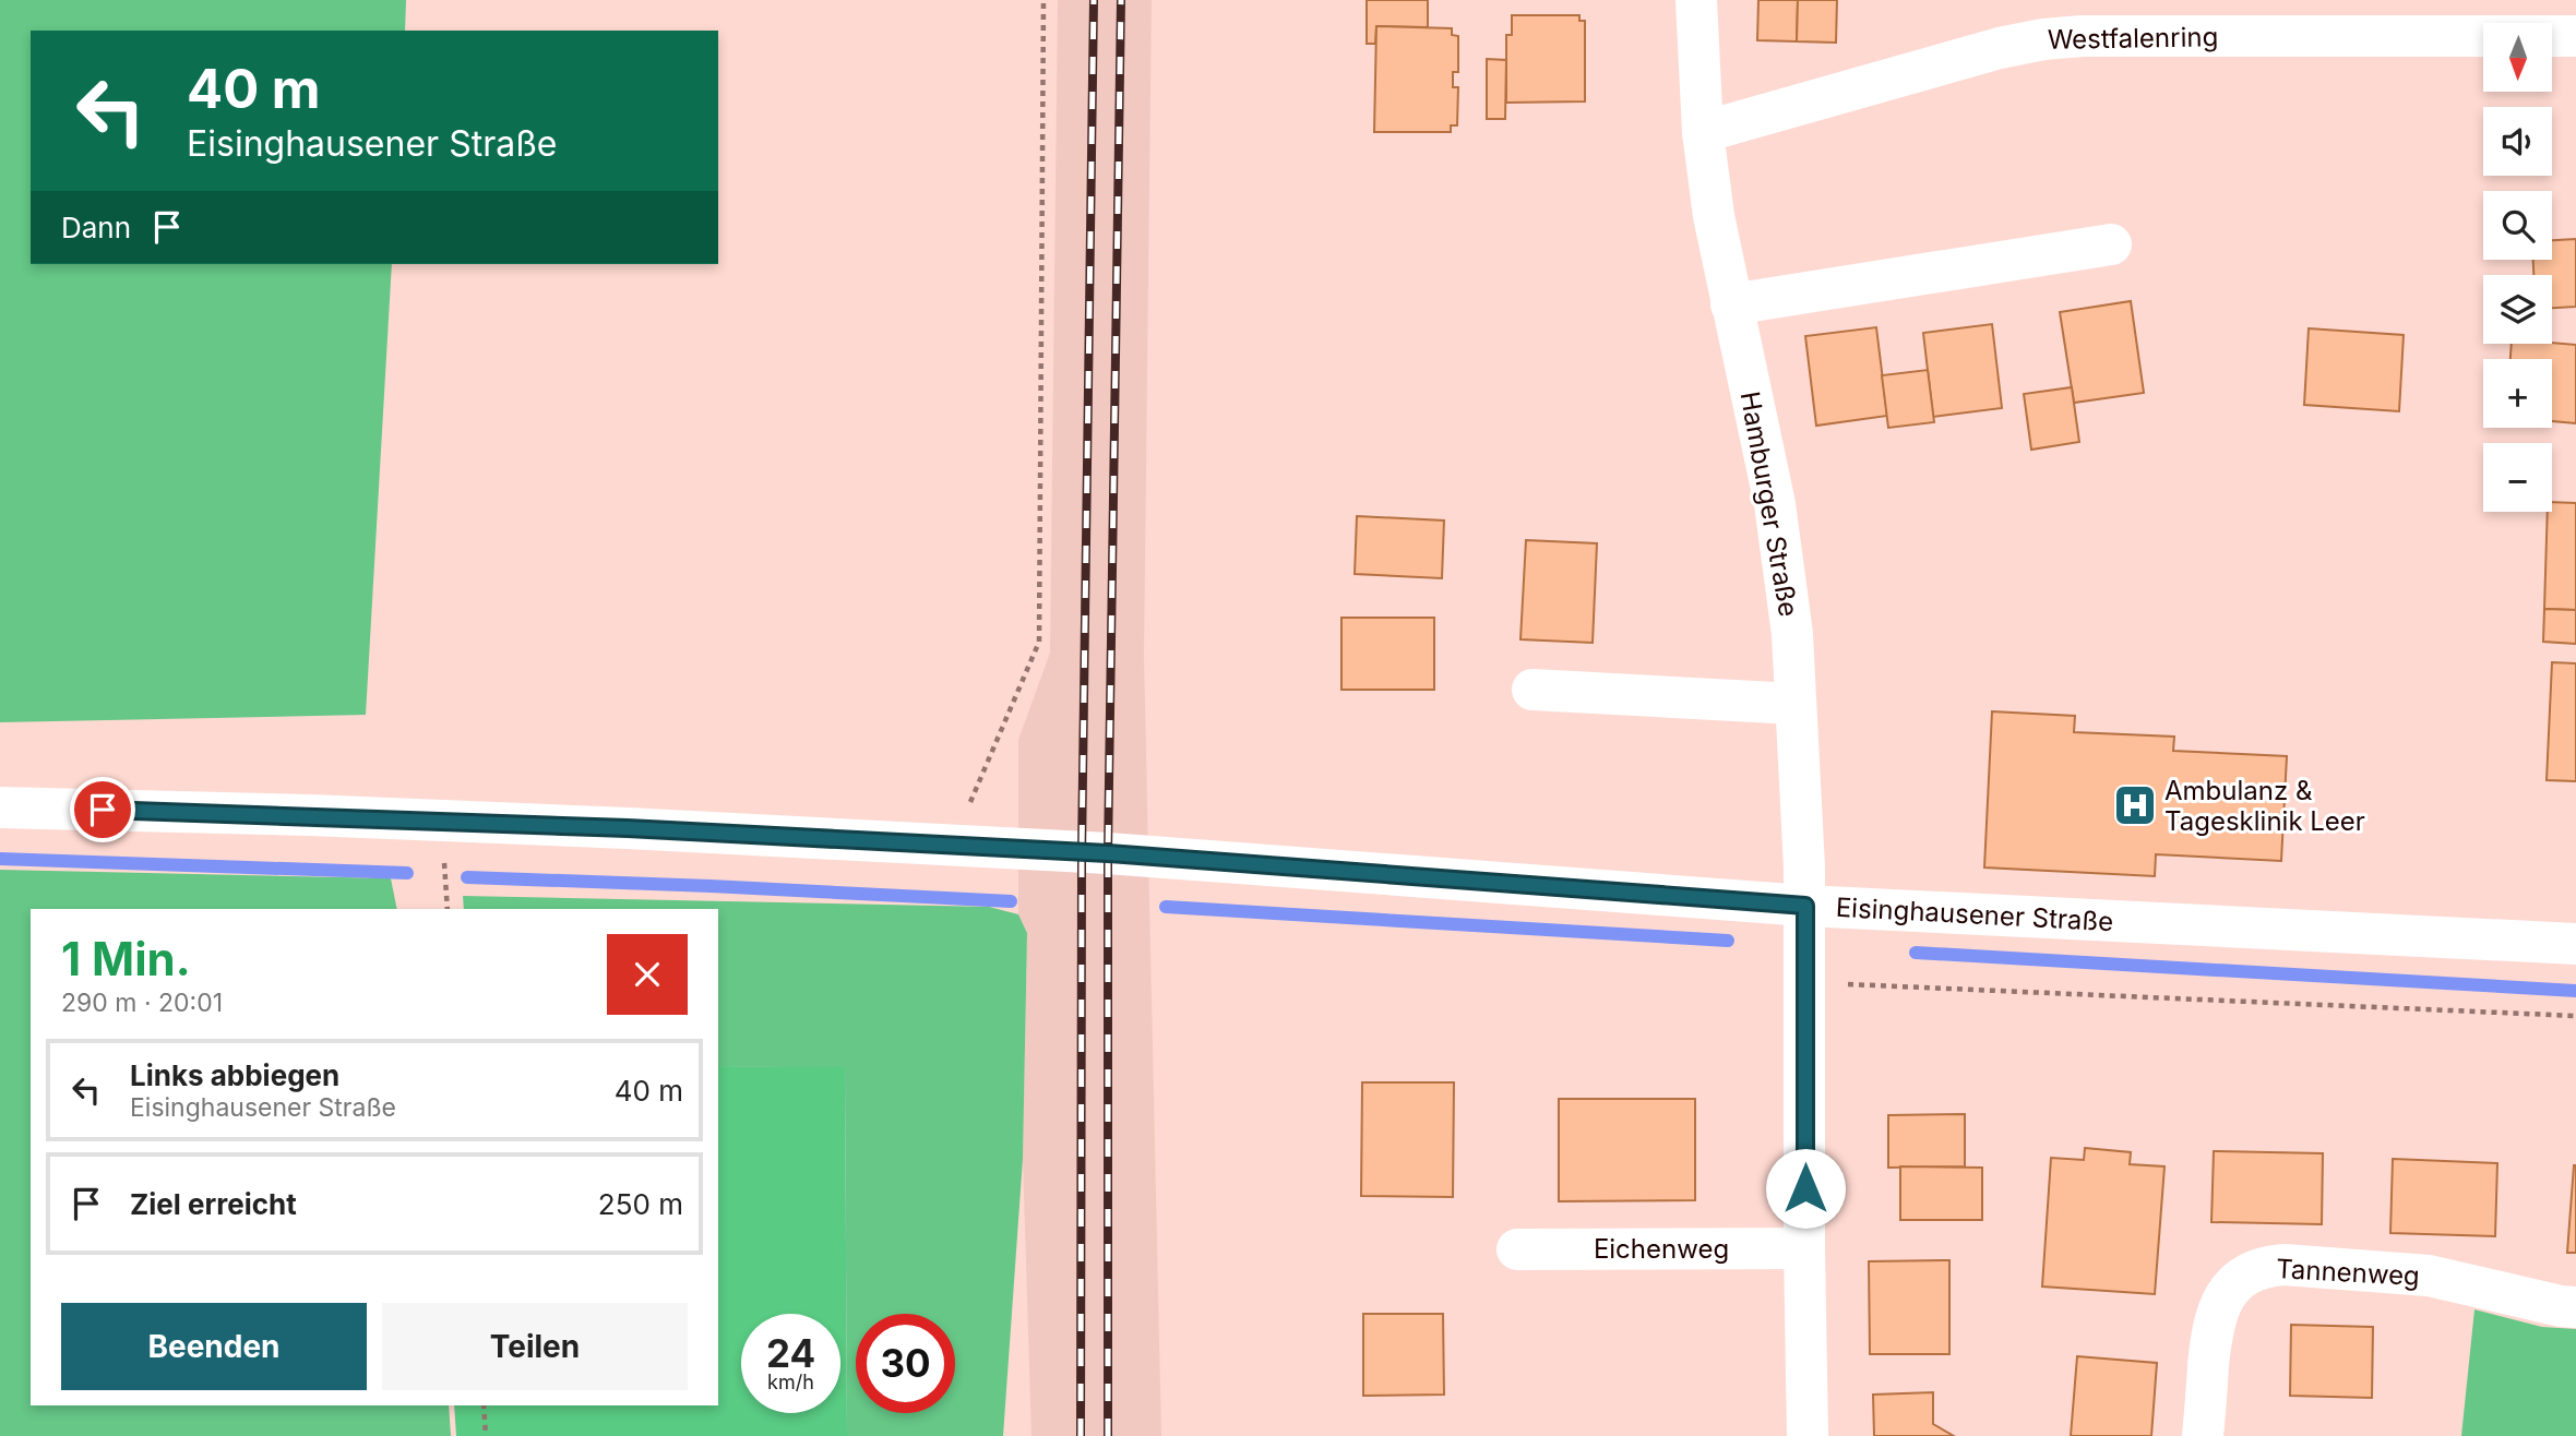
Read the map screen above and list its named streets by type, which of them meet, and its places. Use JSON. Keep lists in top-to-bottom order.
{
  "streets": {
    "street": [
      "Westfalenring",
      "Hamburger Straße",
      "Eisinghausener Straße",
      "Eichenweg",
      "Tannenweg"
    ]
  },
  "crossings": [
    ["Westfalenring", "Hamburger Straße"],
    ["Hamburger Straße", "Eisinghausener Straße"]
  ],
  "places": {
    "hospital": ["Ambulanz & Tagesklinik Leer"]
  },
  "north": "bottom",
  "page": {
    "map_buttons": ["+", "−"],
    "turn": ["40 m", "Eisinghausener Straße"],
    "then": "Dann",
    "heading": ["1 Min.", "290 m · 20:01"],
    "list": [
      {
        "name": "Links abbiegen",
        "note": "Eisinghausener Straße",
        "value": "40 m"
      },
      {
        "name": "Ziel erreicht",
        "value": "250 m"
      }
    ],
    "buttons": ["Beenden", "Teilen"],
    "speed": "24 km/h",
    "limit": "30"
  }
}
